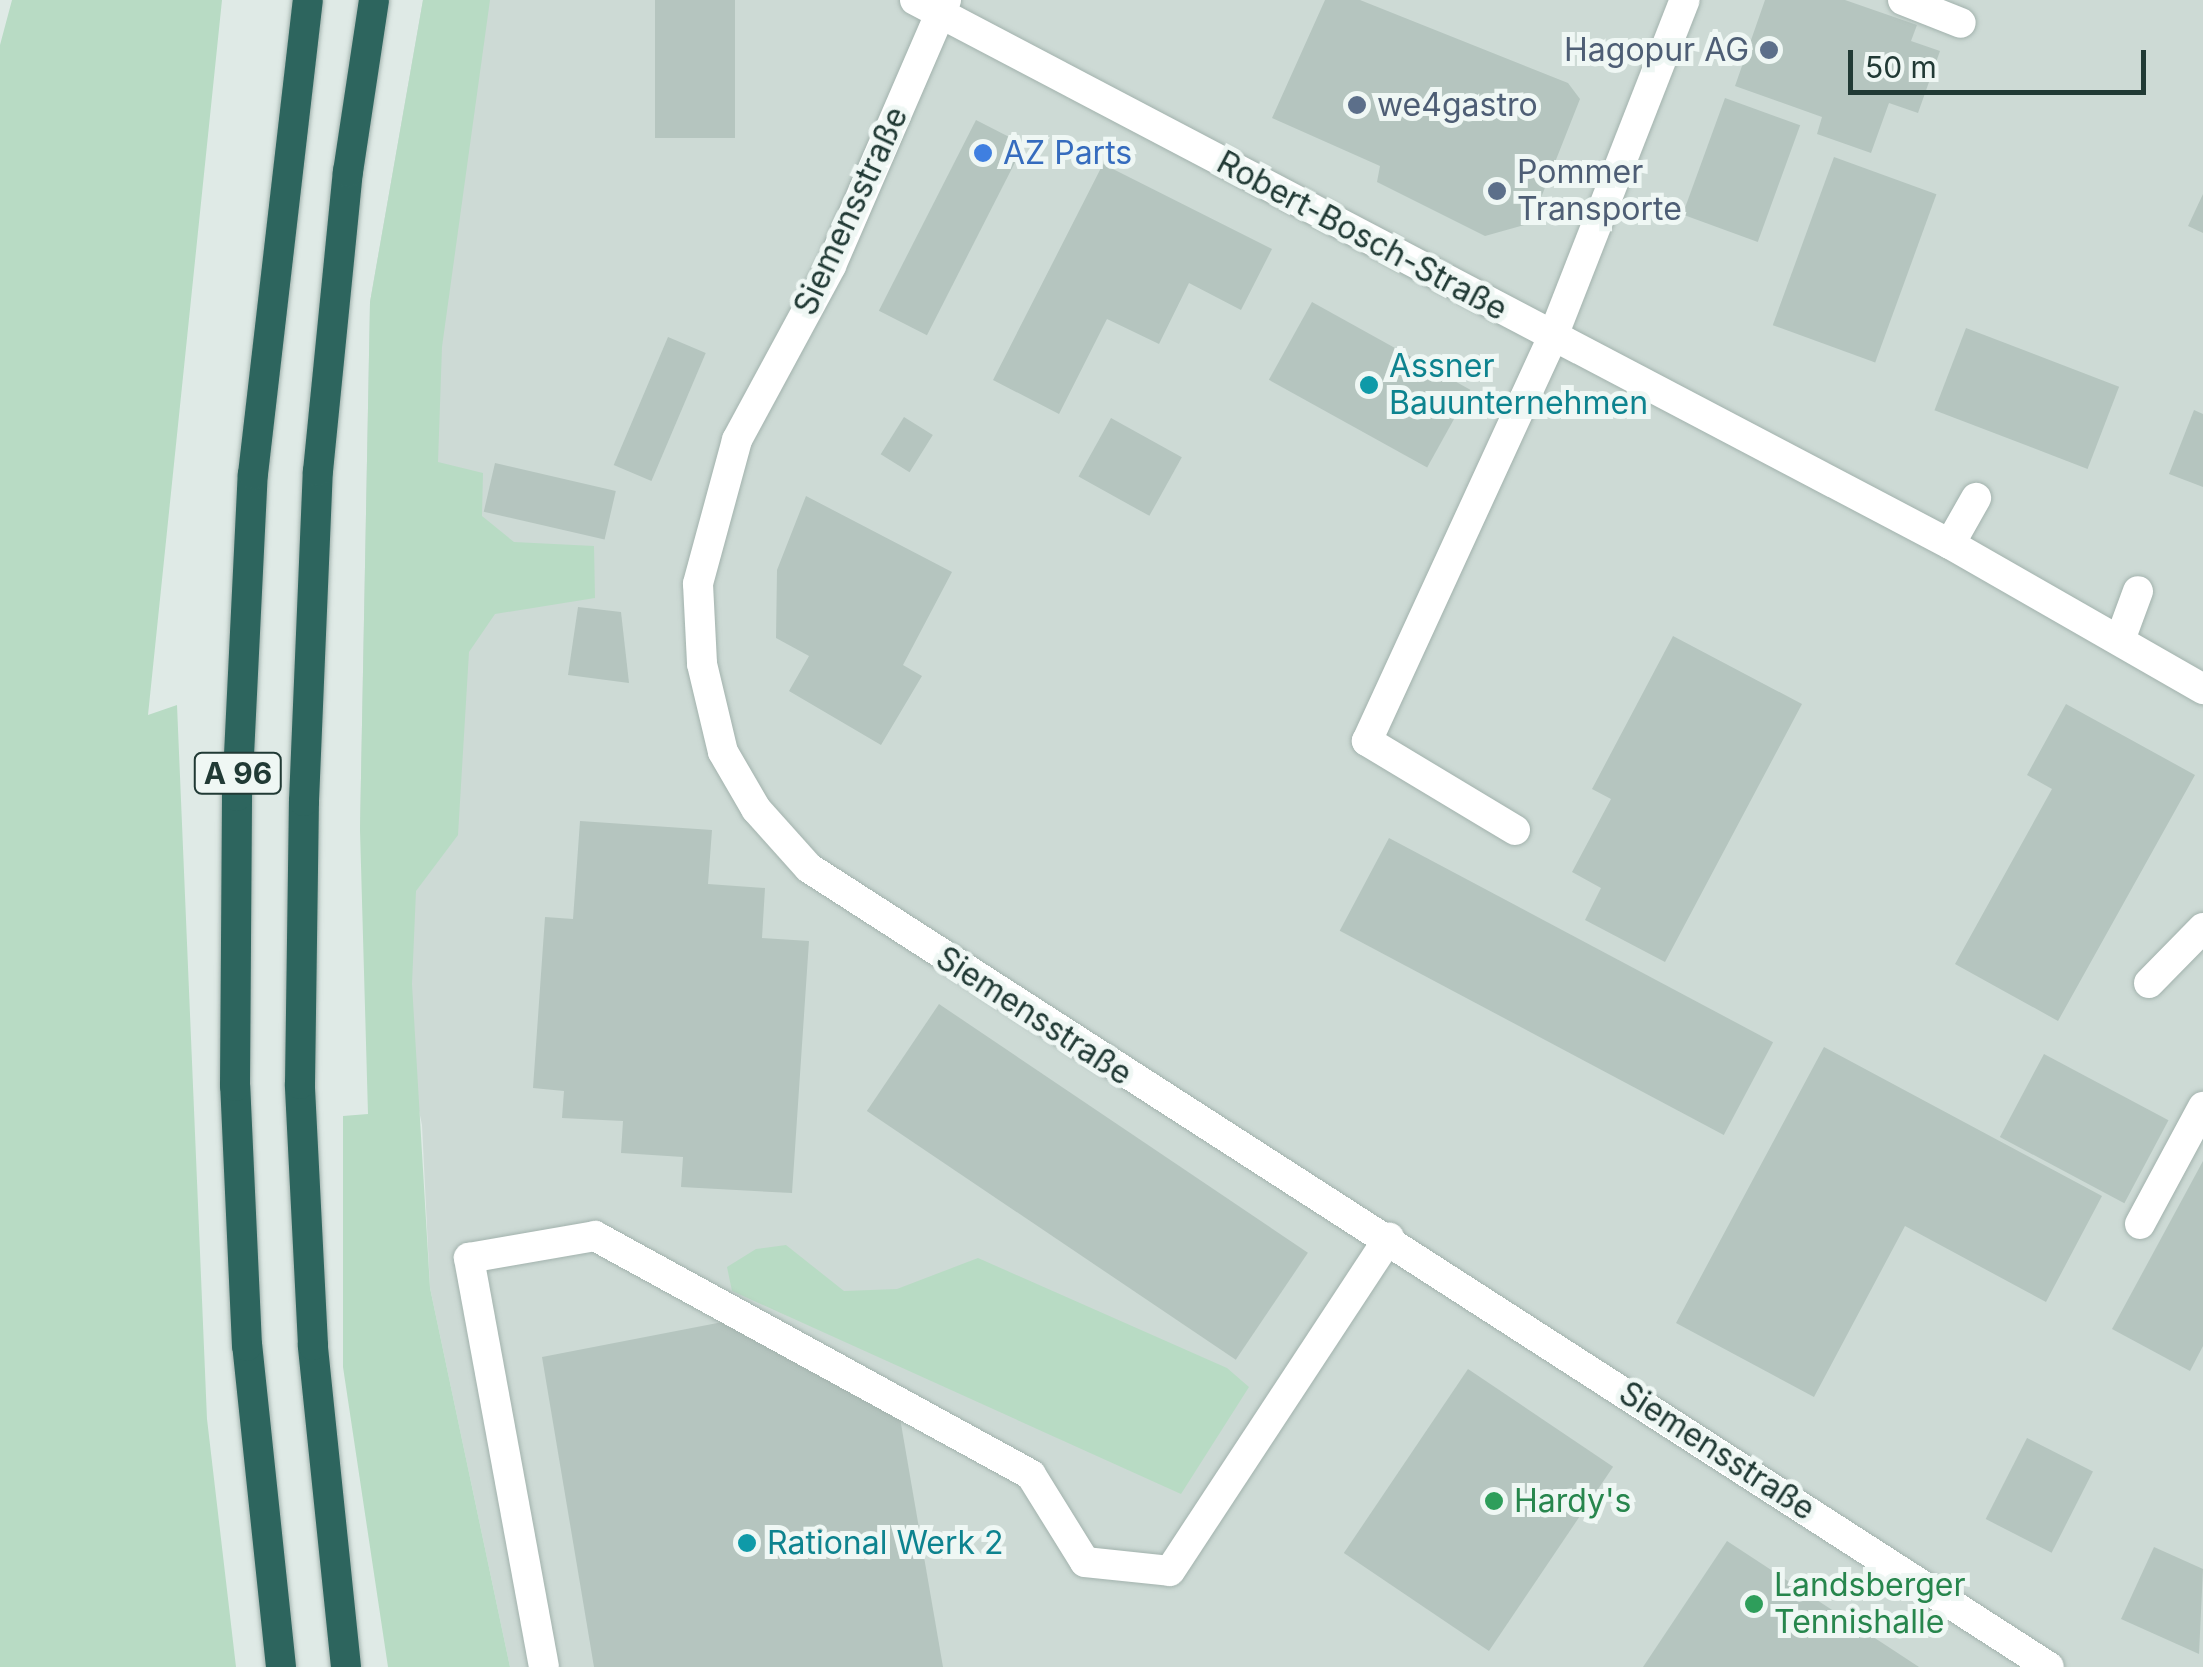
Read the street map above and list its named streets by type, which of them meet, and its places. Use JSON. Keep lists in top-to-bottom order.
{
  "streets": {
    "highway": ["A 96"],
    "street": ["Siemensstraße", "Robert-Bosch-Straße"]
  },
  "crossings": [
    ["Siemensstraße", "Robert-Bosch-Straße"]
  ],
  "places": [
    "Hagopur AG",
    "we4gastro",
    "AZ Parts",
    "Pommer Transporte",
    "Assner Bauunternehmen",
    "Hardy's",
    "Rational Werk 2",
    "Landsberger Tennishalle"
  ],
  "scale_bar": "50 m"
}
